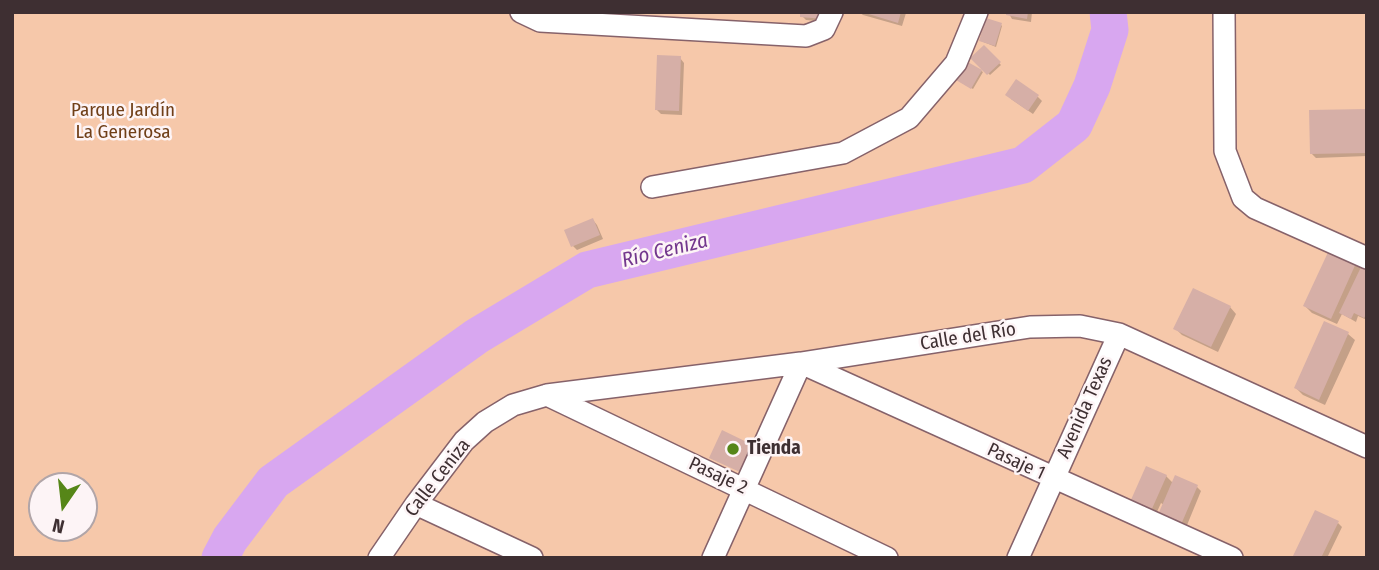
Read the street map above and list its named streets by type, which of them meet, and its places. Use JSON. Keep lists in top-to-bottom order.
{
  "streets": {
    "street": [
      "Calle del Río",
      "Avenida Texas",
      "Pasaje 1",
      "Pasaje 2",
      "Calle Ceniza"
    ]
  },
  "crossings": [
    ["Calle del Río", "Avenida Texas"],
    ["Calle del Río", "Pasaje 1"],
    ["Calle del Río", "Pasaje 2"],
    ["Calle del Río", "Calle Ceniza"],
    ["Avenida Texas", "Pasaje 1"],
    ["Pasaje 2", "Calle Ceniza"]
  ],
  "water": ["Río Ceniza"],
  "parks": ["Parque Jardín La Generosa"],
  "places": ["Tienda"],
  "north": "bottom"
}
